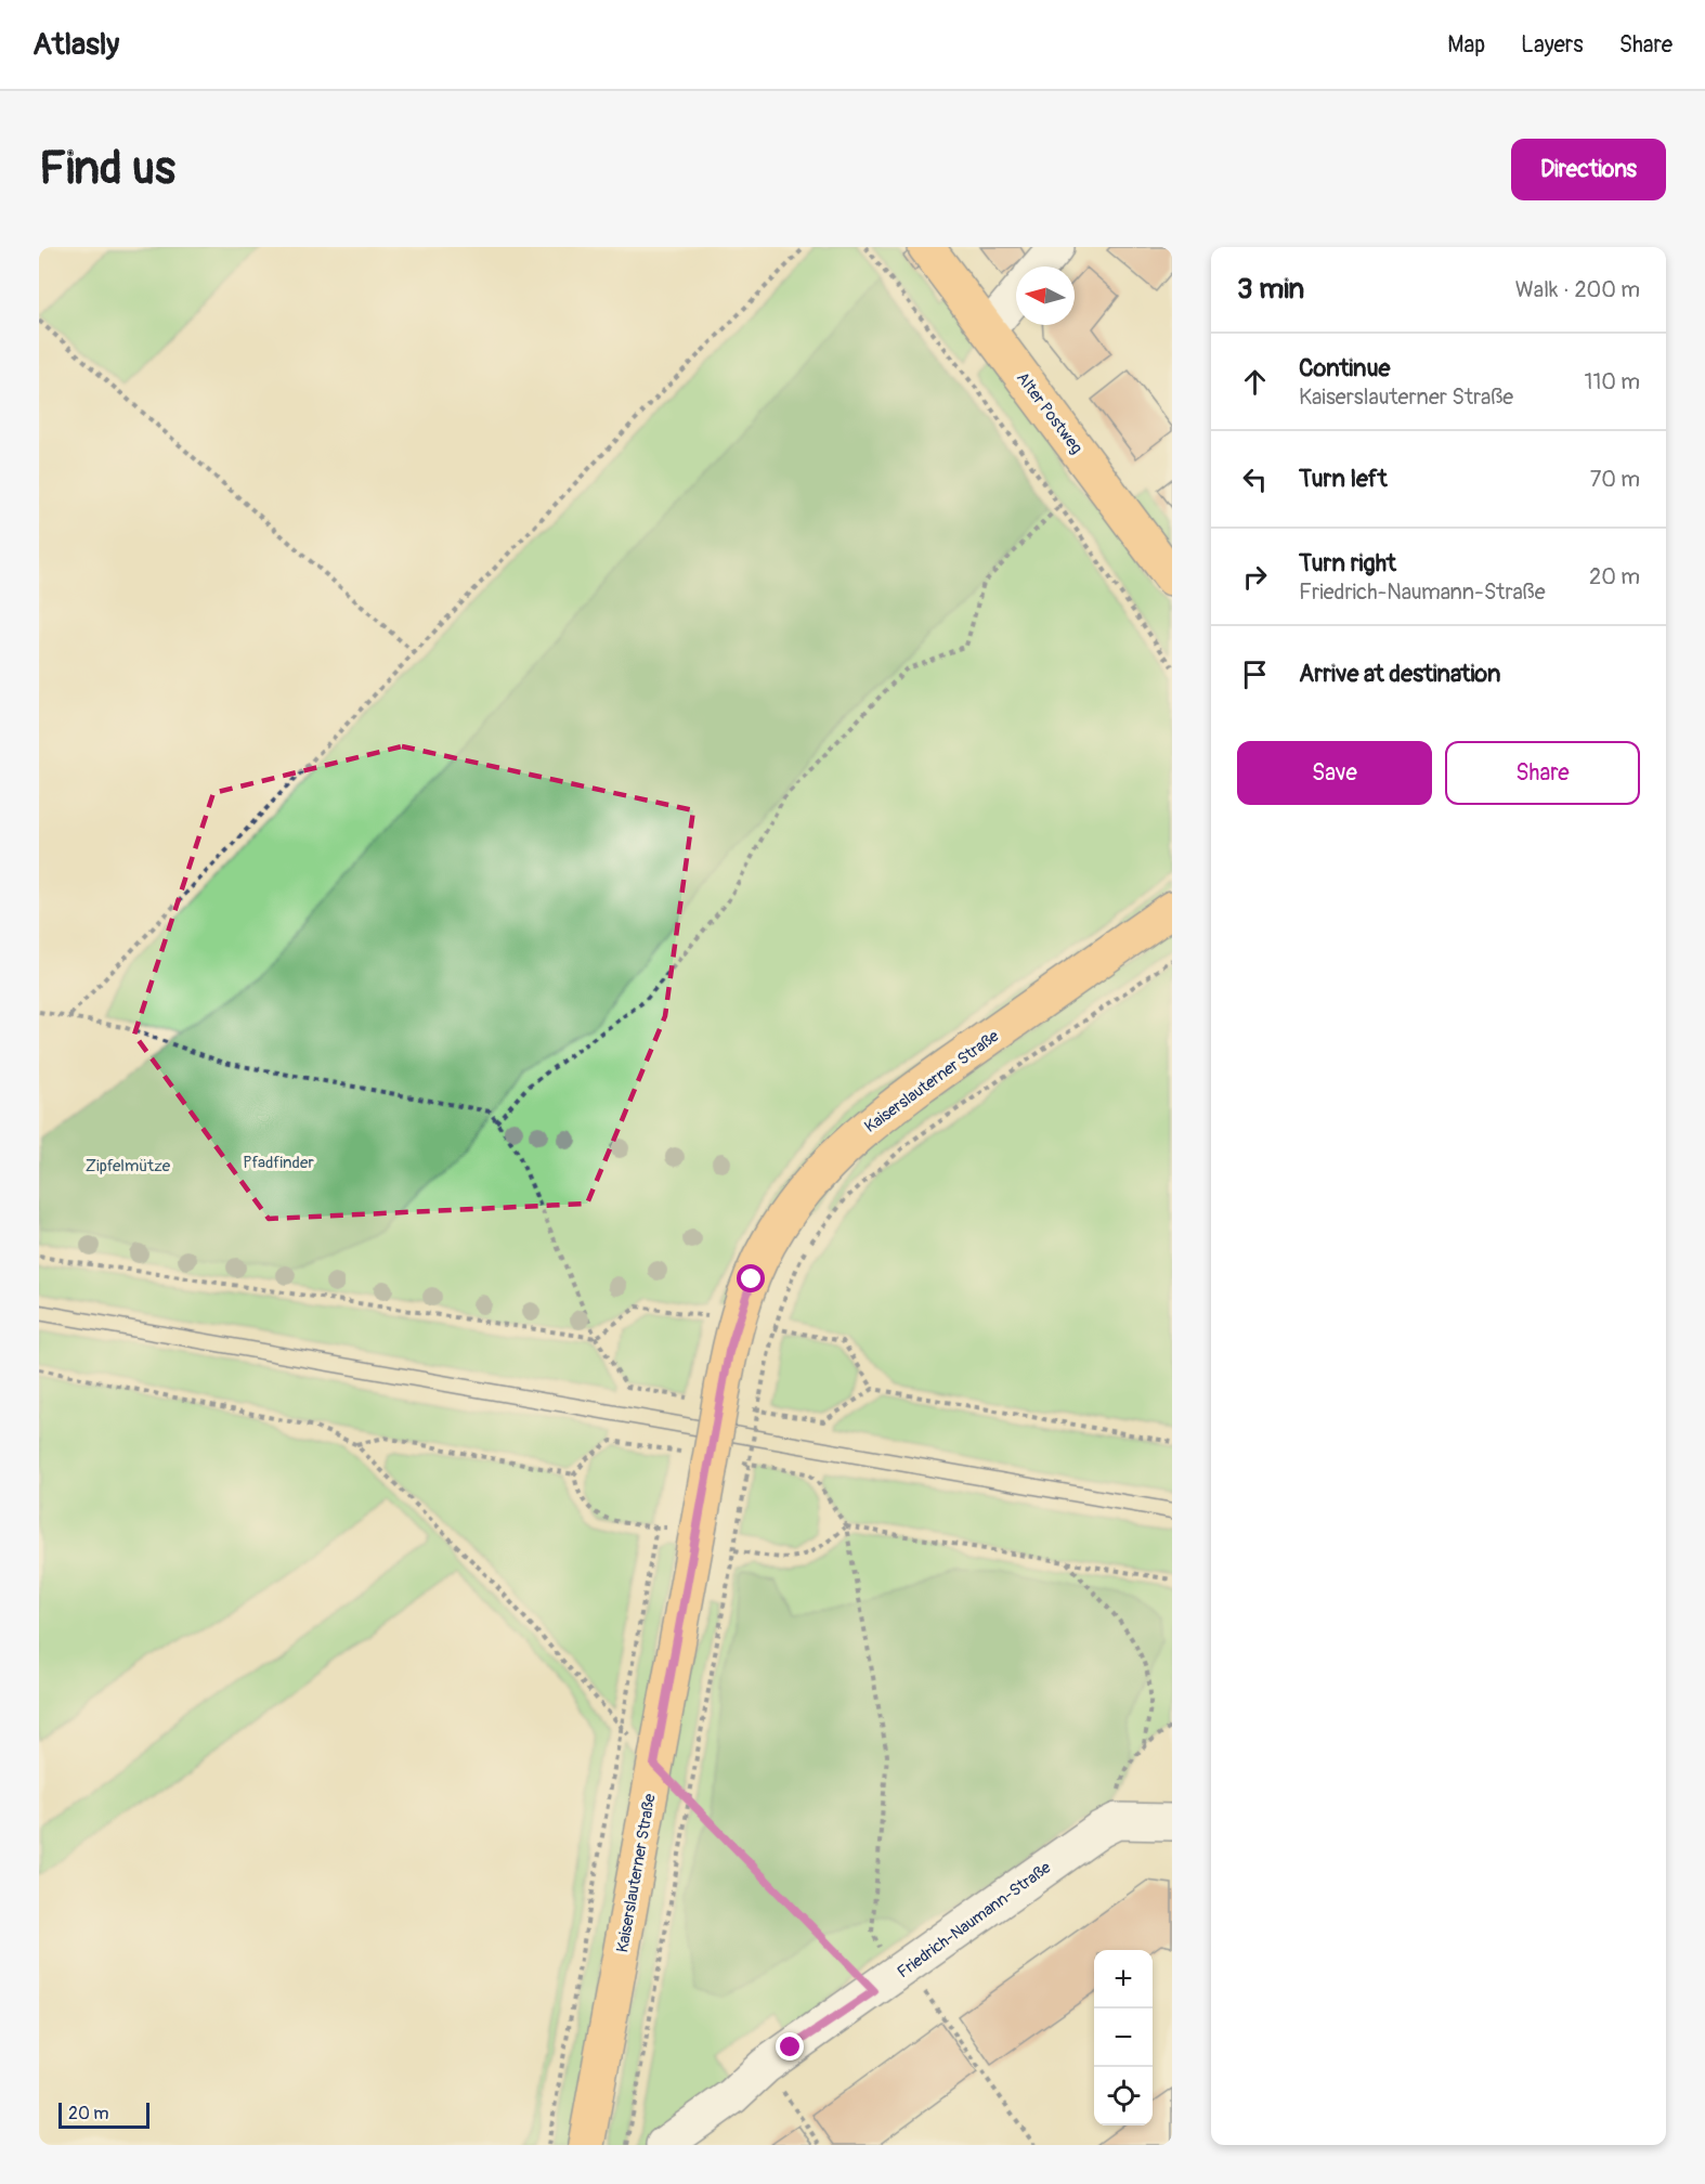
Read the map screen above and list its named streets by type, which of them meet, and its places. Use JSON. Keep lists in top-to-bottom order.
{
  "streets": {
    "main road": ["Alter Postweg", "Kaiserslauterner Straße"],
    "street": ["Friedrich-Naumann-Straße"]
  },
  "parks": ["Pfadfinder", "Zipfelmütze"],
  "scale_bar": "20 m",
  "north": "left",
  "page": {
    "header": "Atlasly",
    "nav": ["Map", "Layers", "Share"],
    "buttons": [
      "Directions",
      ["Save", "Share"]
    ],
    "title": "Find us",
    "heading": ["3 min", "Walk · 200 m"],
    "list": [
      ["Continue", "Kaiserslauterner Straße", "110 m"],
      ["Turn left", "70 m"],
      ["Turn right", "Friedrich-Naumann-Straße", "20 m"],
      "Arrive at destination"
    ],
    "map_buttons": ["+", "−"],
    "scale": "20 m"
  }
}
